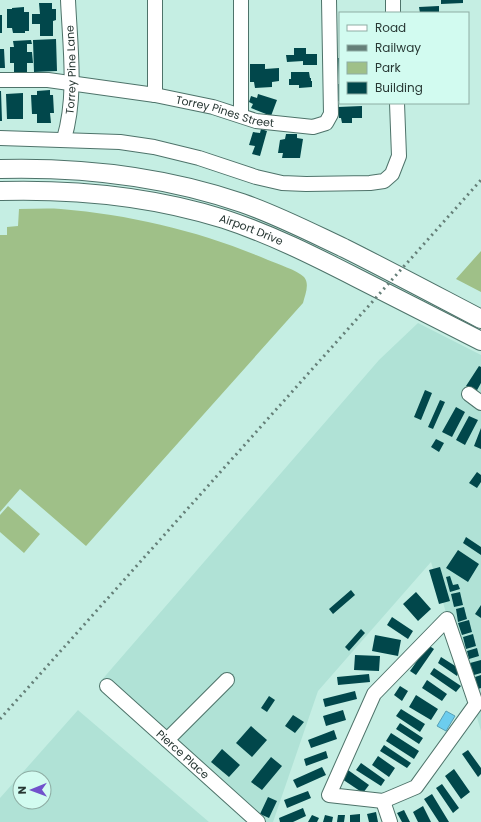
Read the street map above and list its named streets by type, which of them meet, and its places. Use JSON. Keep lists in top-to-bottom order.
{
  "streets": {
    "main road": ["Airport Drive"],
    "street": ["Torrey Pine Lane", "Torrey Pines Street", "Pierce Place"]
  },
  "crossings": [
    ["Torrey Pine Lane", "Torrey Pines Street"]
  ],
  "legend": [
    "Road",
    "Railway",
    "Park",
    "Building"
  ],
  "north": "left"
}
